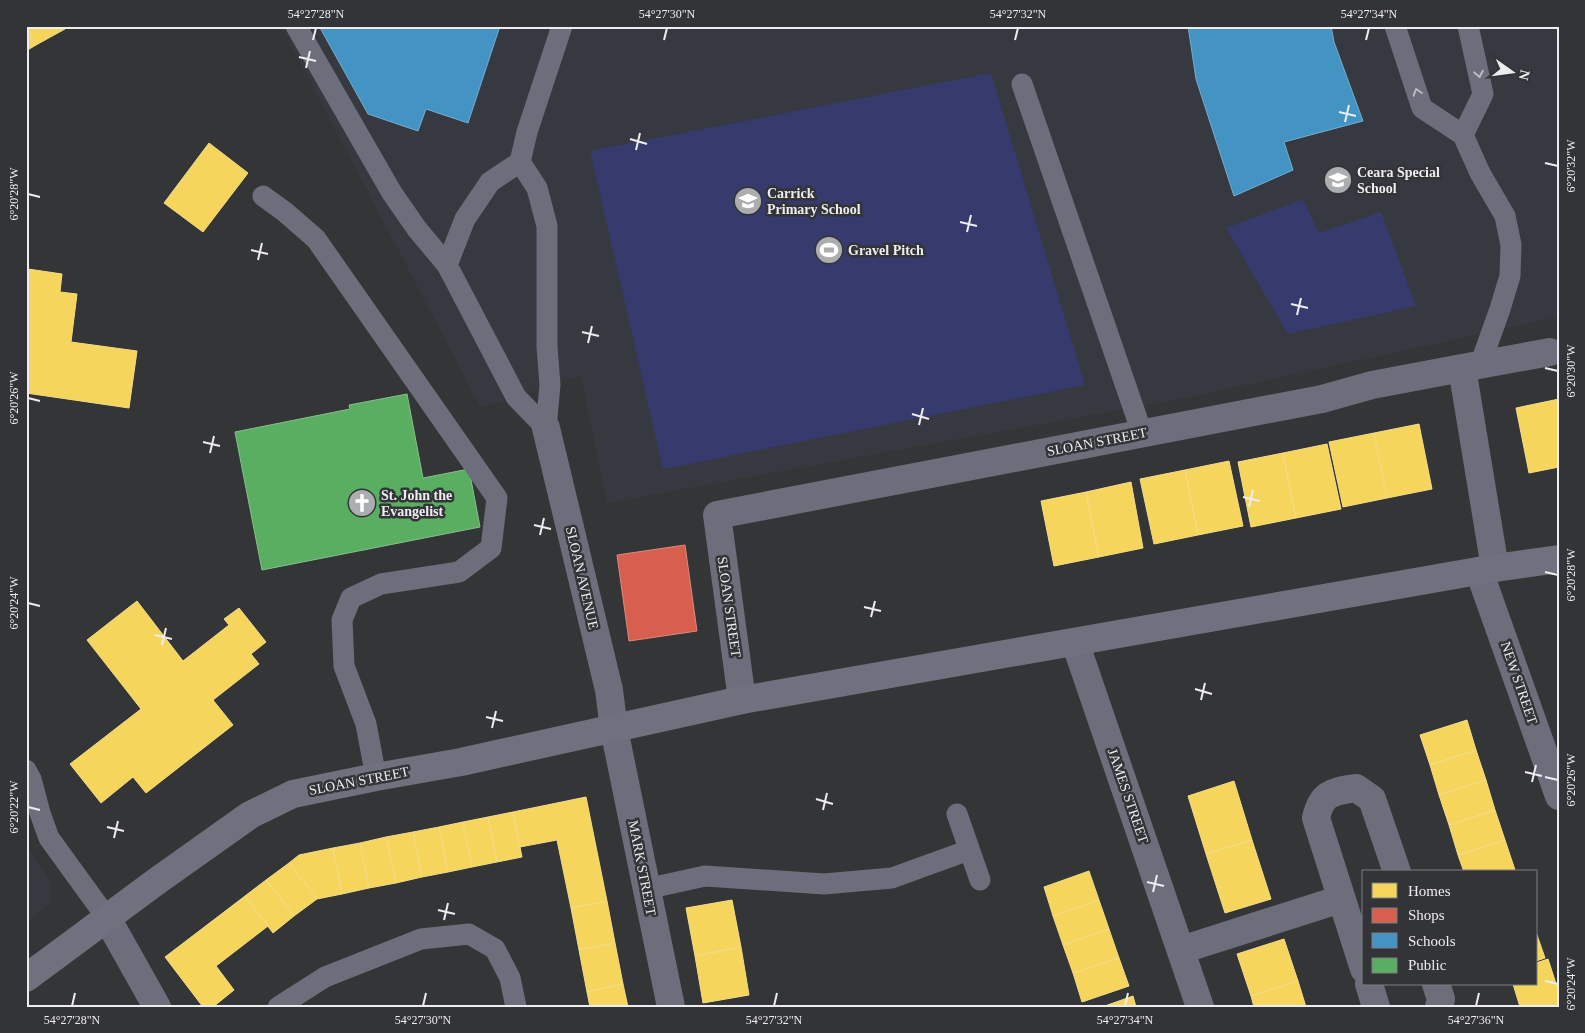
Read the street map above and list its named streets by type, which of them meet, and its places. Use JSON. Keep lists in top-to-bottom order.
{
  "streets": {
    "street": [
      "SLOAN STREET",
      "SLOAN AVENUE",
      "NEW STREET",
      "JAMES STREET",
      "MARK STREET"
    ]
  },
  "crossings": [
    ["SLOAN STREET", "SLOAN AVENUE"],
    ["SLOAN STREET", "NEW STREET"],
    ["SLOAN STREET", "JAMES STREET"],
    ["SLOAN STREET", "MARK STREET"],
    ["SLOAN AVENUE", "MARK STREET"]
  ],
  "places": {
    "school or university": ["Ceara Special School", "Carrick Primary School"],
    "sports": ["Gravel Pitch"],
    "church": ["St. John the Evangelist"]
  },
  "legend": [
    "Homes",
    "Shops",
    "Schools",
    "Public"
  ],
  "north": "right",
  "coordinates": [
    "54°27'28\"N",
    "54°27'30\"N",
    "54°27'32\"N",
    "54°27'34\"N",
    "6°20'32\"W",
    "6°20'28\"W",
    "6°20'30\"W",
    "6°20'26\"W",
    "6°20'24\"W",
    "6°20'22\"W",
    "54°27'36\"N"
  ]
}
